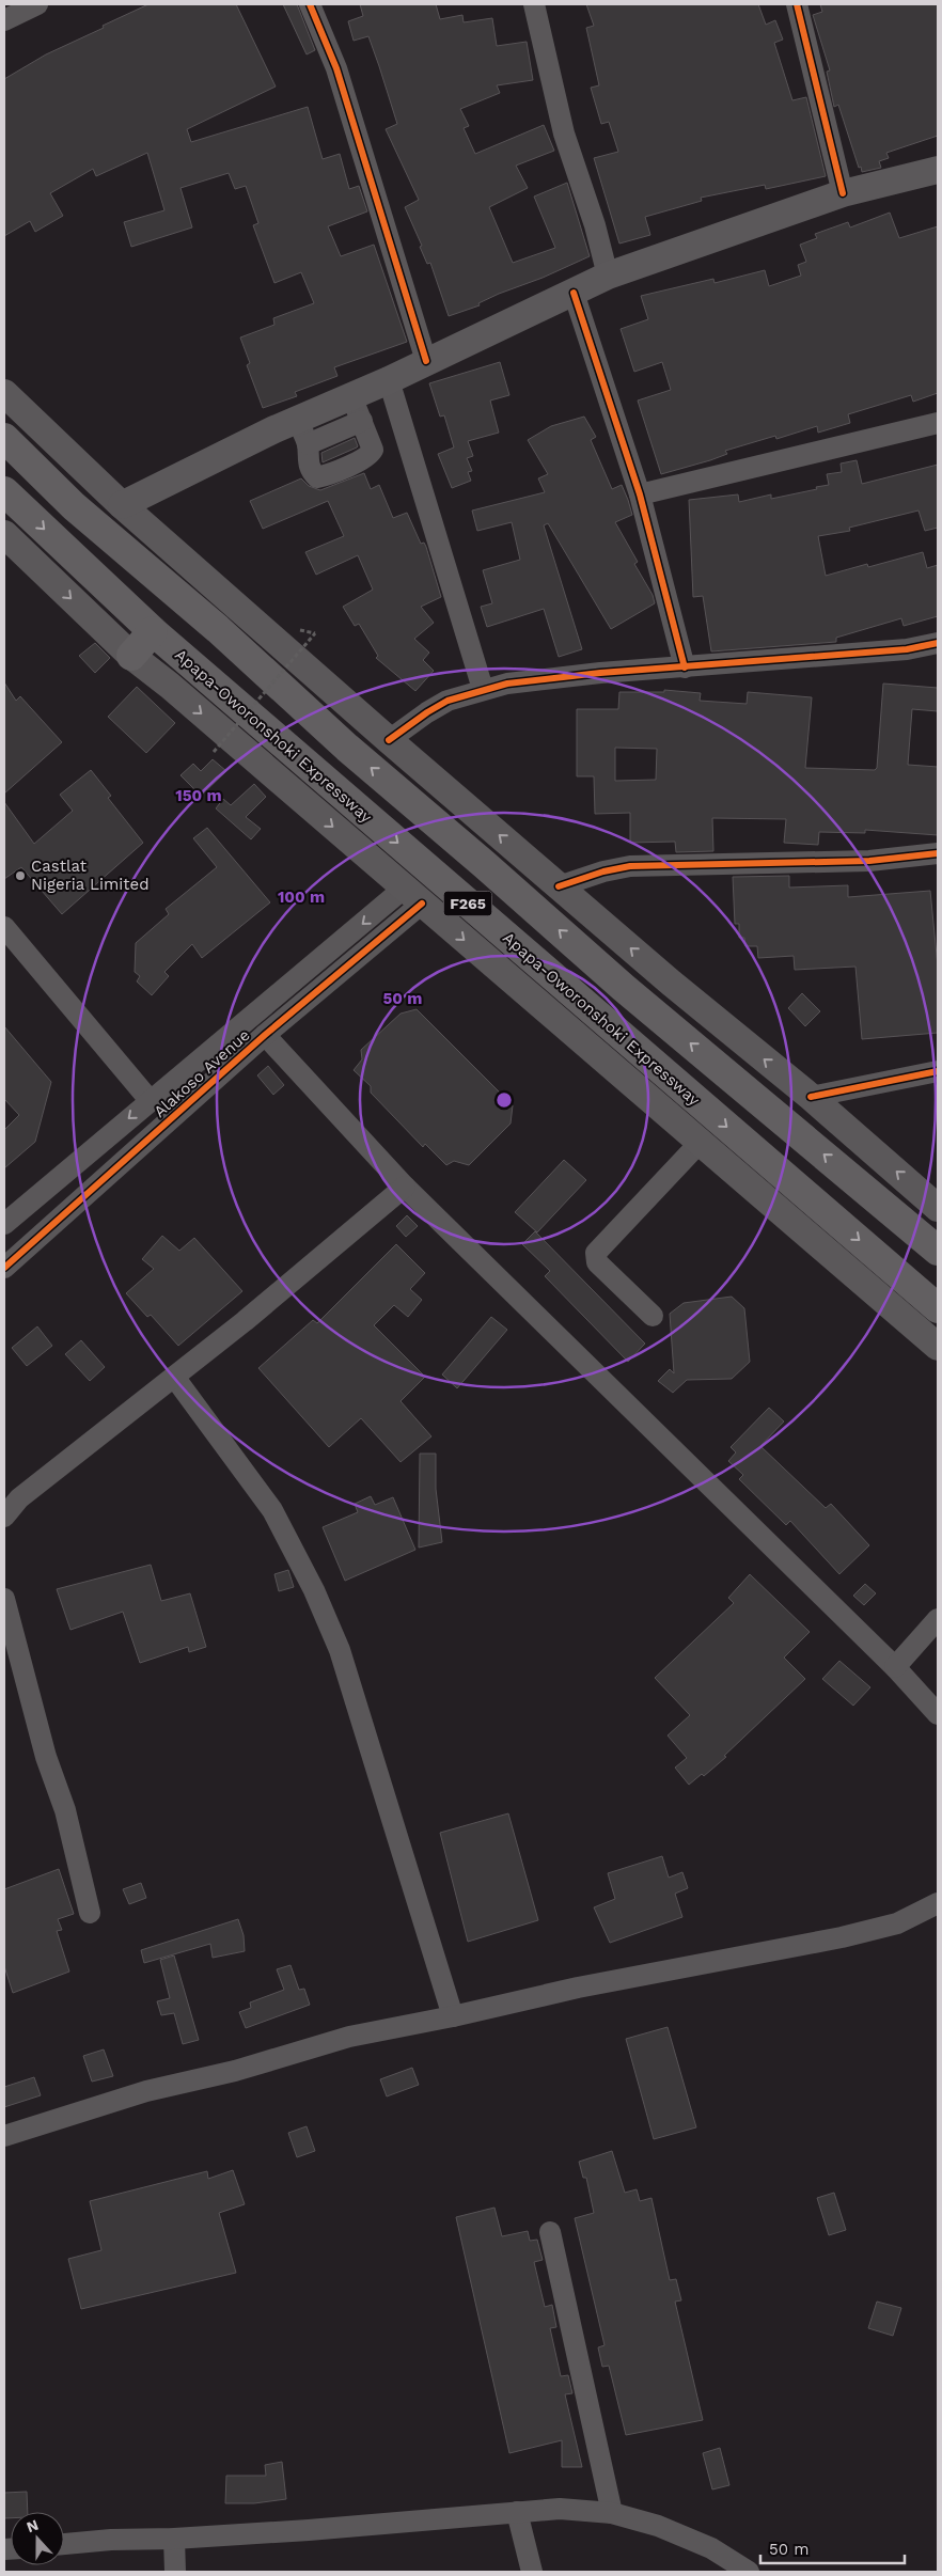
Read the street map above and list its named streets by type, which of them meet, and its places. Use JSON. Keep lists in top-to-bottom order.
{
  "streets": {
    "highway": ["Apapa-Oworonshoki Expressway", "F265"],
    "street": ["Alakoso Avenue"]
  },
  "crossings": [
    ["Apapa-Oworonshoki Expressway", "Alakoso Avenue"]
  ],
  "places": ["Castlat Nigeria Limited"],
  "scale_bar": "50 m",
  "north": "top",
  "rings": ["150 m", "100 m", "50 m"]
}
